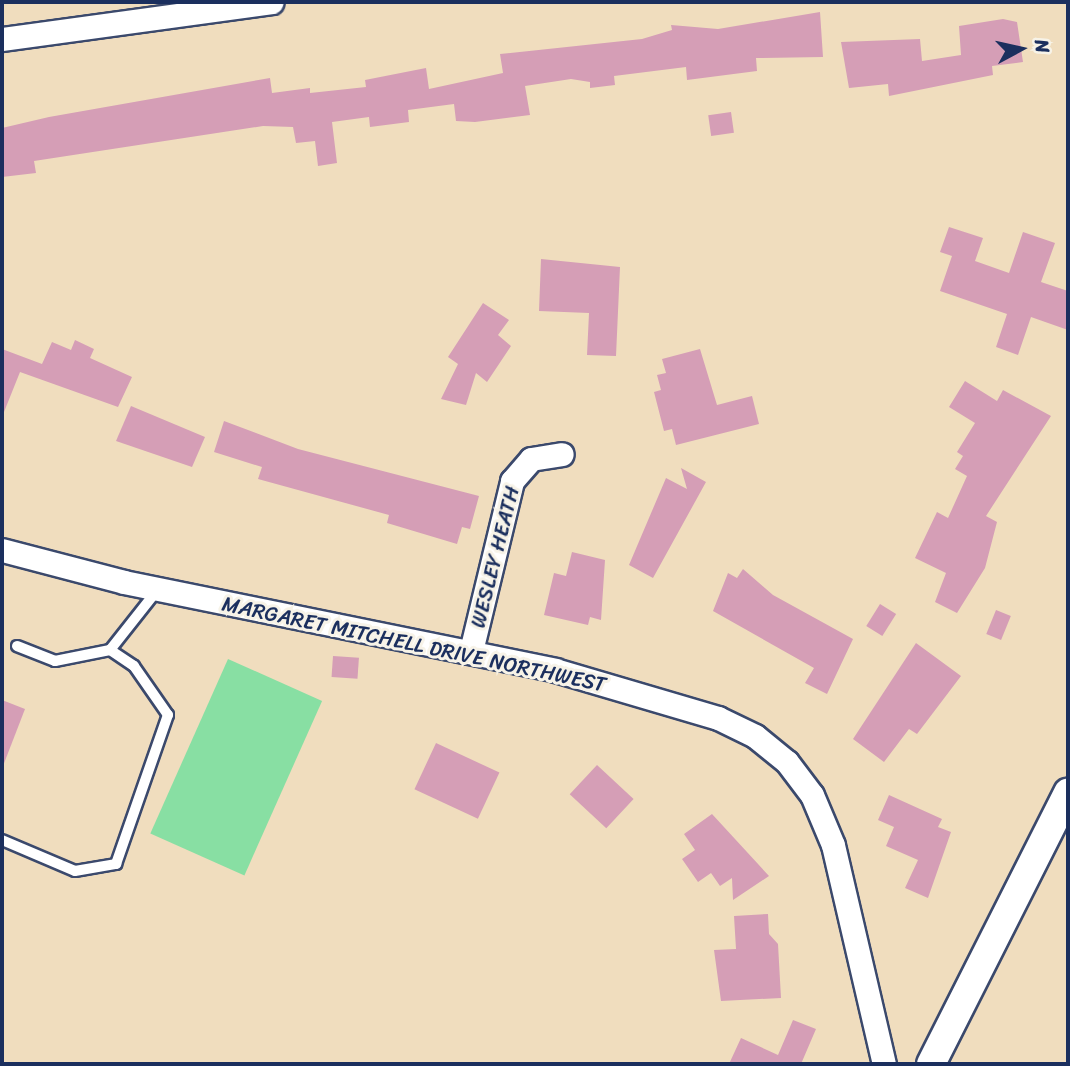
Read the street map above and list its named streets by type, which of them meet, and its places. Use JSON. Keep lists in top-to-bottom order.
{
  "streets": {
    "street": ["WESLEY HEATH", "MARGARET MITCHELL DRIVE NORTHWEST"]
  },
  "crossings": [
    ["WESLEY HEATH", "MARGARET MITCHELL DRIVE NORTHWEST"]
  ],
  "north": "right"
}
